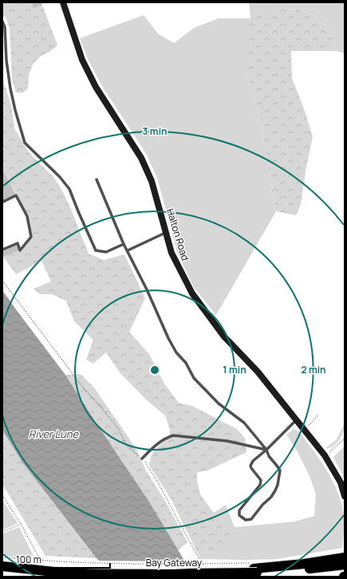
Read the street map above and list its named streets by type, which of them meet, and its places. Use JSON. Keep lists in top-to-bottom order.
{
  "streets": {
    "highway": ["Bay Gateway"],
    "street": ["Halton Road"]
  },
  "water": ["River Lune"],
  "scale_bar": "100 m",
  "rings": ["3 min", "1 min", "2 min"]
}
